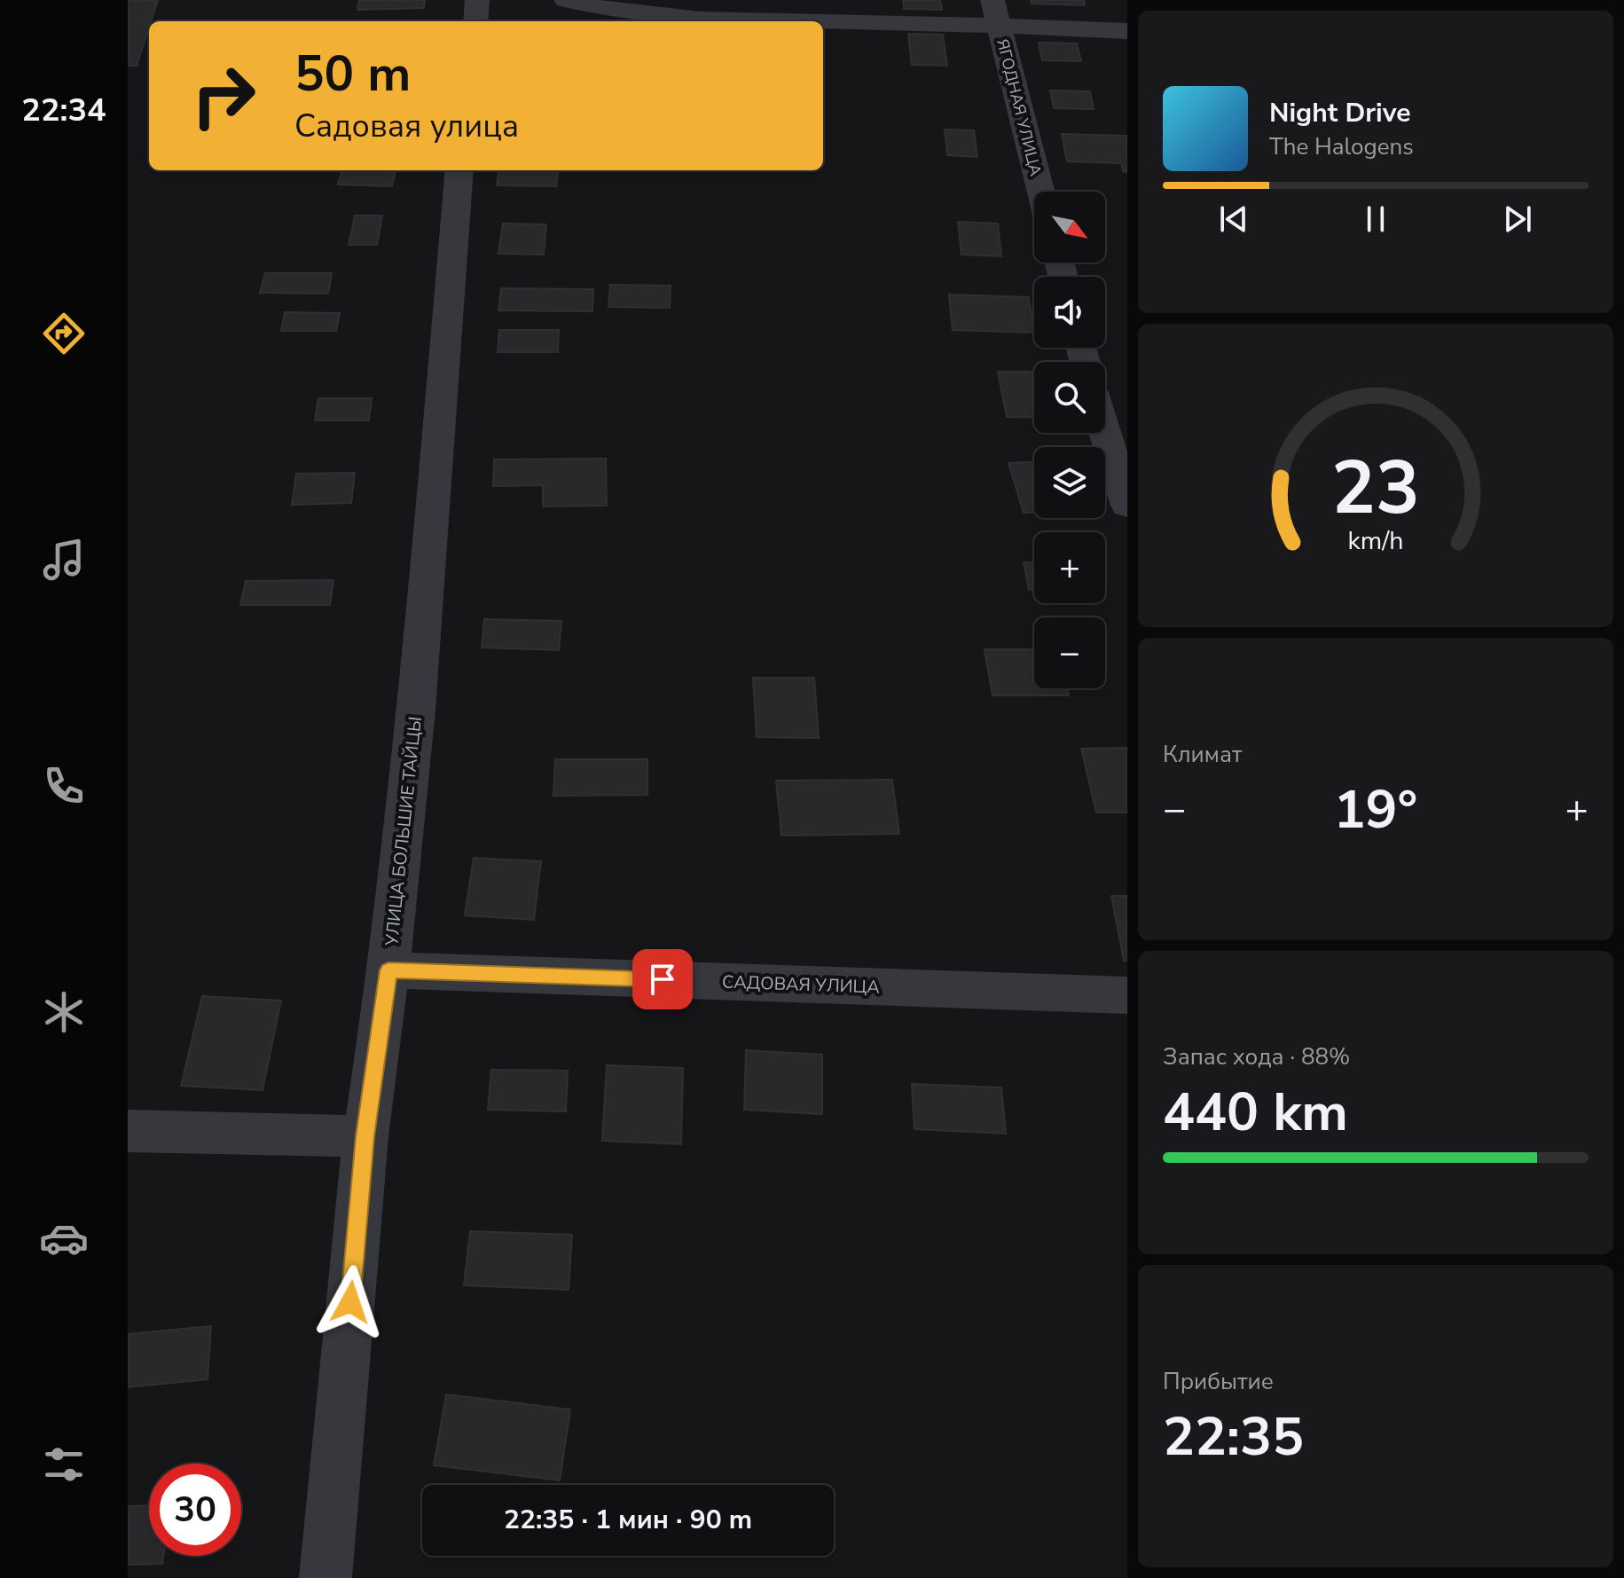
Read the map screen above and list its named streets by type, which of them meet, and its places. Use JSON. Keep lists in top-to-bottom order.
{
  "streets": {
    "street": ["ЯГОДНАЯ УЛИЦА", "УЛИЦА БОЛЬШИЕ ТАЙЦЫ", "САДОВАЯ УЛИЦА"]
  },
  "crossings": [
    ["УЛИЦА БОЛЬШИЕ ТАЙЦЫ", "САДОВАЯ УЛИЦА"]
  ],
  "north": "bottom right",
  "page": {
    "tabs": "22:34",
    "turn": ["50 m", "Садовая улица"],
    "song": ["Night Drive", "The Halogens"],
    "map_buttons": ["+", "−"],
    "tile": [
      "Климат",
      ["Запас хода · 88%", "440 km"],
      ["Прибытие", "22:35"]
    ],
    "heat": ["−", "19°", "+"],
    "limit": "30",
    "trip": "22:35 · 1 мин · 90 m",
    "gauge": ["23", "km/h"]
  }
}
